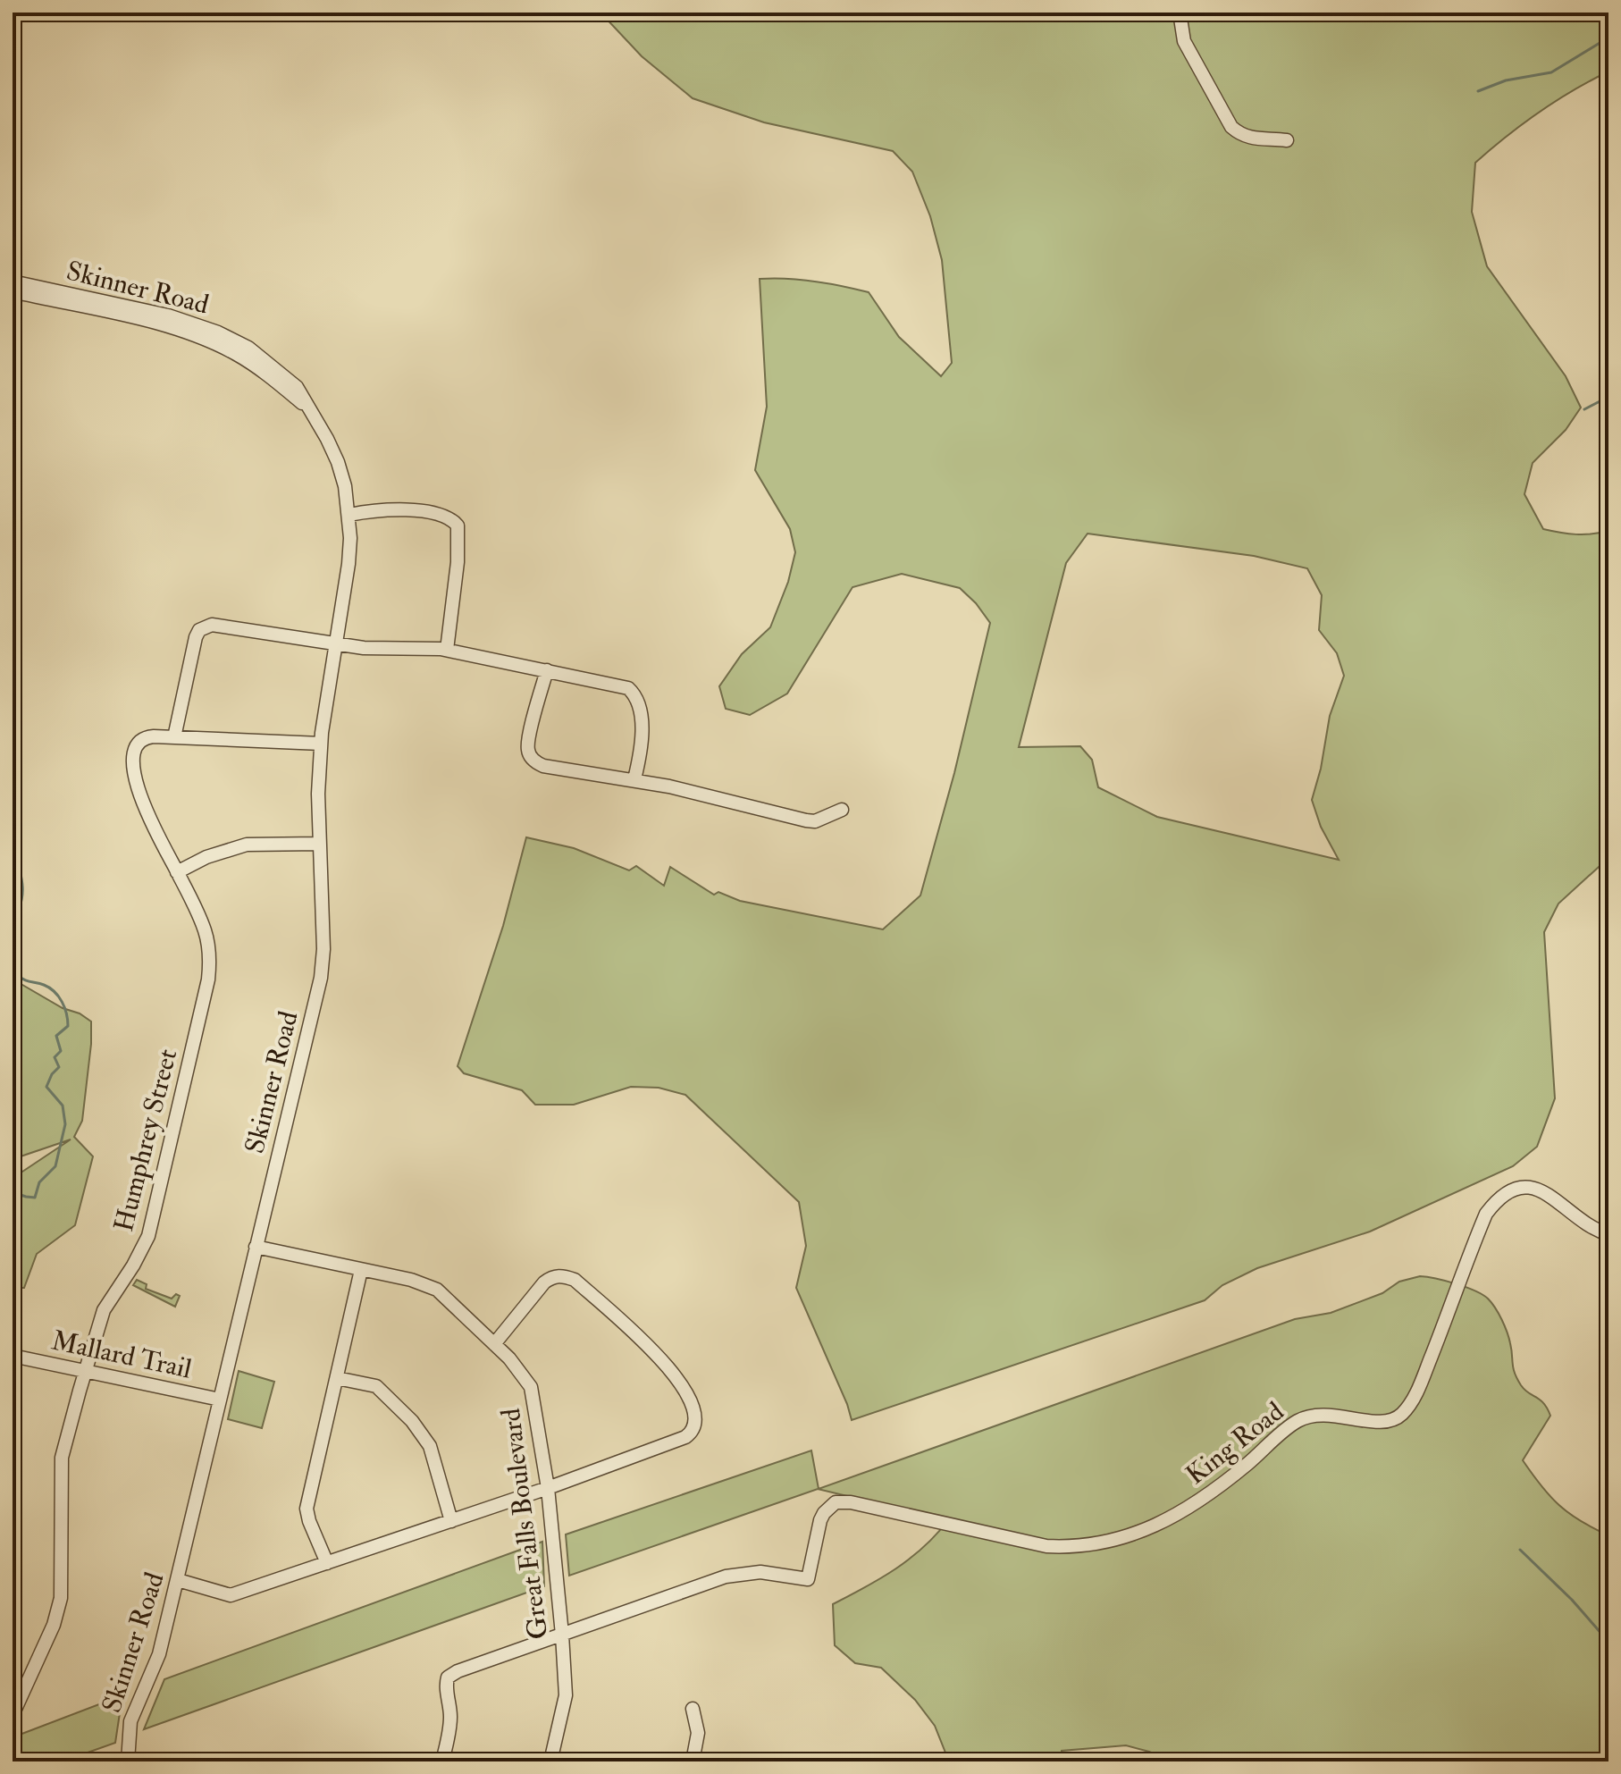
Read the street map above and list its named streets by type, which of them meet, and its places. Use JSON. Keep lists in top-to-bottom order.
{
  "streets": {
    "street": [
      "Skinner Road",
      "Humphrey Street",
      "Mallard Trail",
      "King Road",
      "Great Falls Boulevard"
    ]
  },
  "crossings": [
    ["Skinner Road", "Mallard Trail"],
    ["Skinner Road", "Great Falls Boulevard"],
    ["Humphrey Street", "Mallard Trail"],
    ["King Road", "Great Falls Boulevard"]
  ]
}
